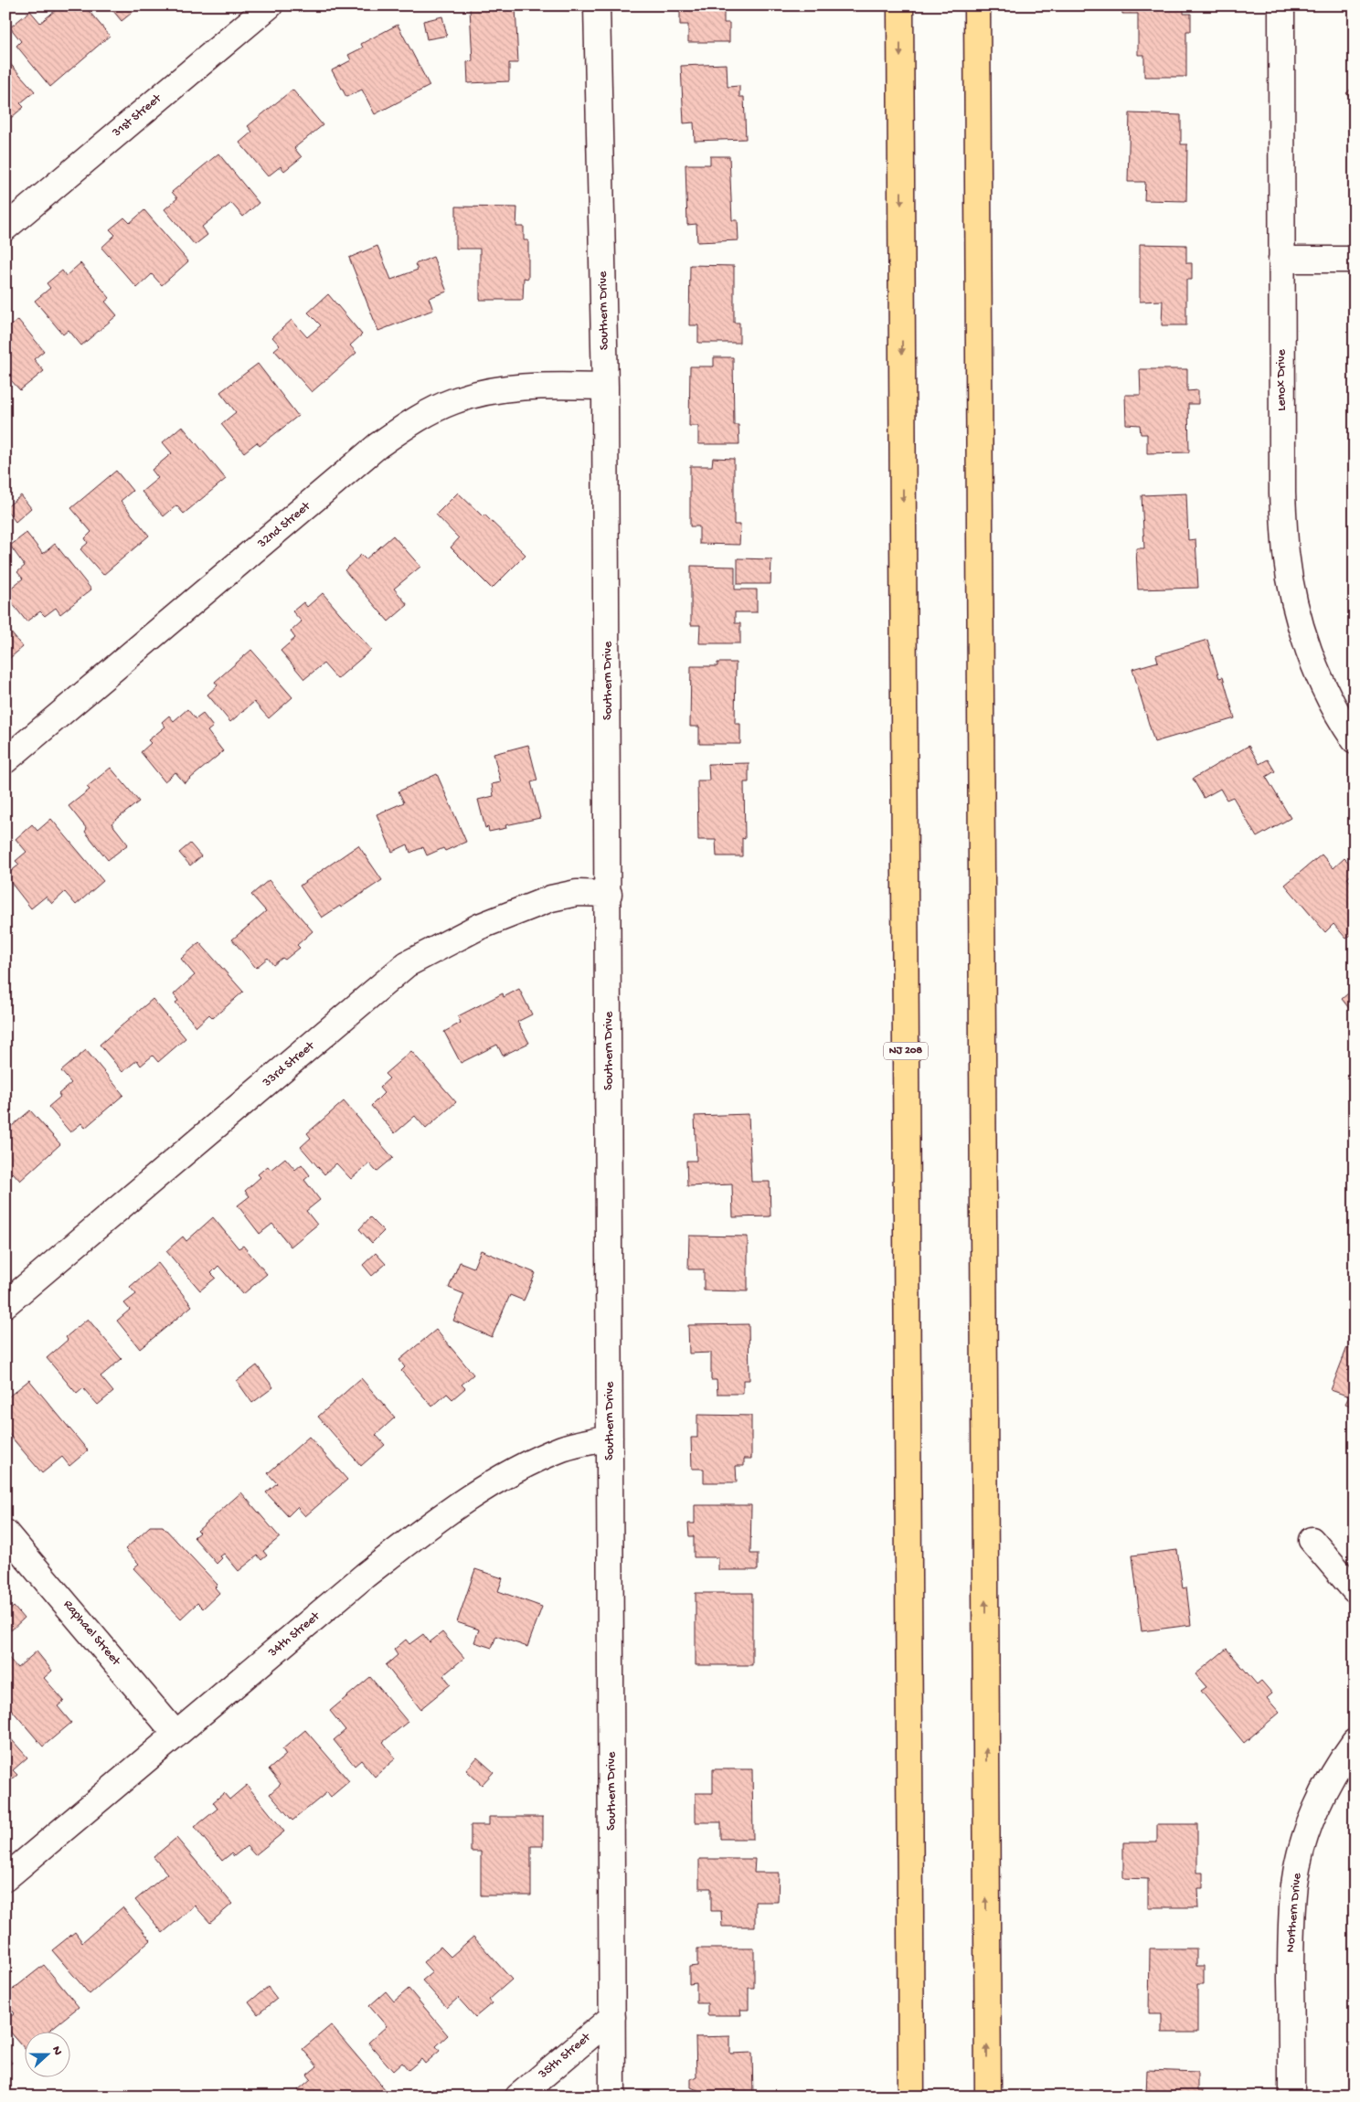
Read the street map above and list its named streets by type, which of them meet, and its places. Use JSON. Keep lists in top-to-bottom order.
{
  "streets": {
    "highway": ["NJ 208"],
    "street": [
      "31st Street",
      "Southern Drive",
      "Lenox Drive",
      "32nd Street",
      "33rd Street",
      "Raphael Street",
      "34th Street",
      "Northern Drive",
      "35th Street"
    ]
  },
  "crossings": [
    ["Southern Drive", "32nd Street"],
    ["Southern Drive", "33rd Street"],
    ["Southern Drive", "34th Street"],
    ["Southern Drive", "35th Street"],
    ["Raphael Street", "34th Street"]
  ],
  "north": "right"
}
